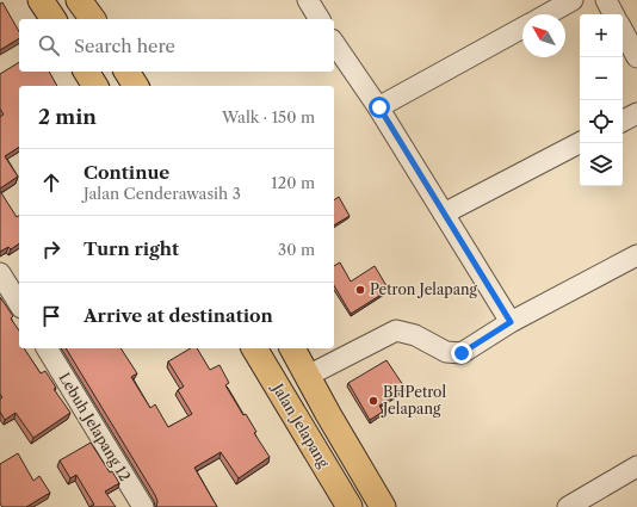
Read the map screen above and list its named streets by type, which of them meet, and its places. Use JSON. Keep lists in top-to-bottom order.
{
  "streets": {
    "main road": ["Jalan Jelapang"],
    "street": ["Lebuh Jelapang 12"]
  },
  "places": ["Petron Jelapang", "BHPetrol Jelapang"],
  "north": "top left",
  "page": {
    "map_buttons": ["+", "−"],
    "search": "Search here",
    "heading": ["2 min", "Walk · 150 m"],
    "list": [
      ["Continue", "Jalan Cenderawasih 3", "120 m"],
      ["Turn right", "30 m"],
      "Arrive at destination"
    ]
  }
}
